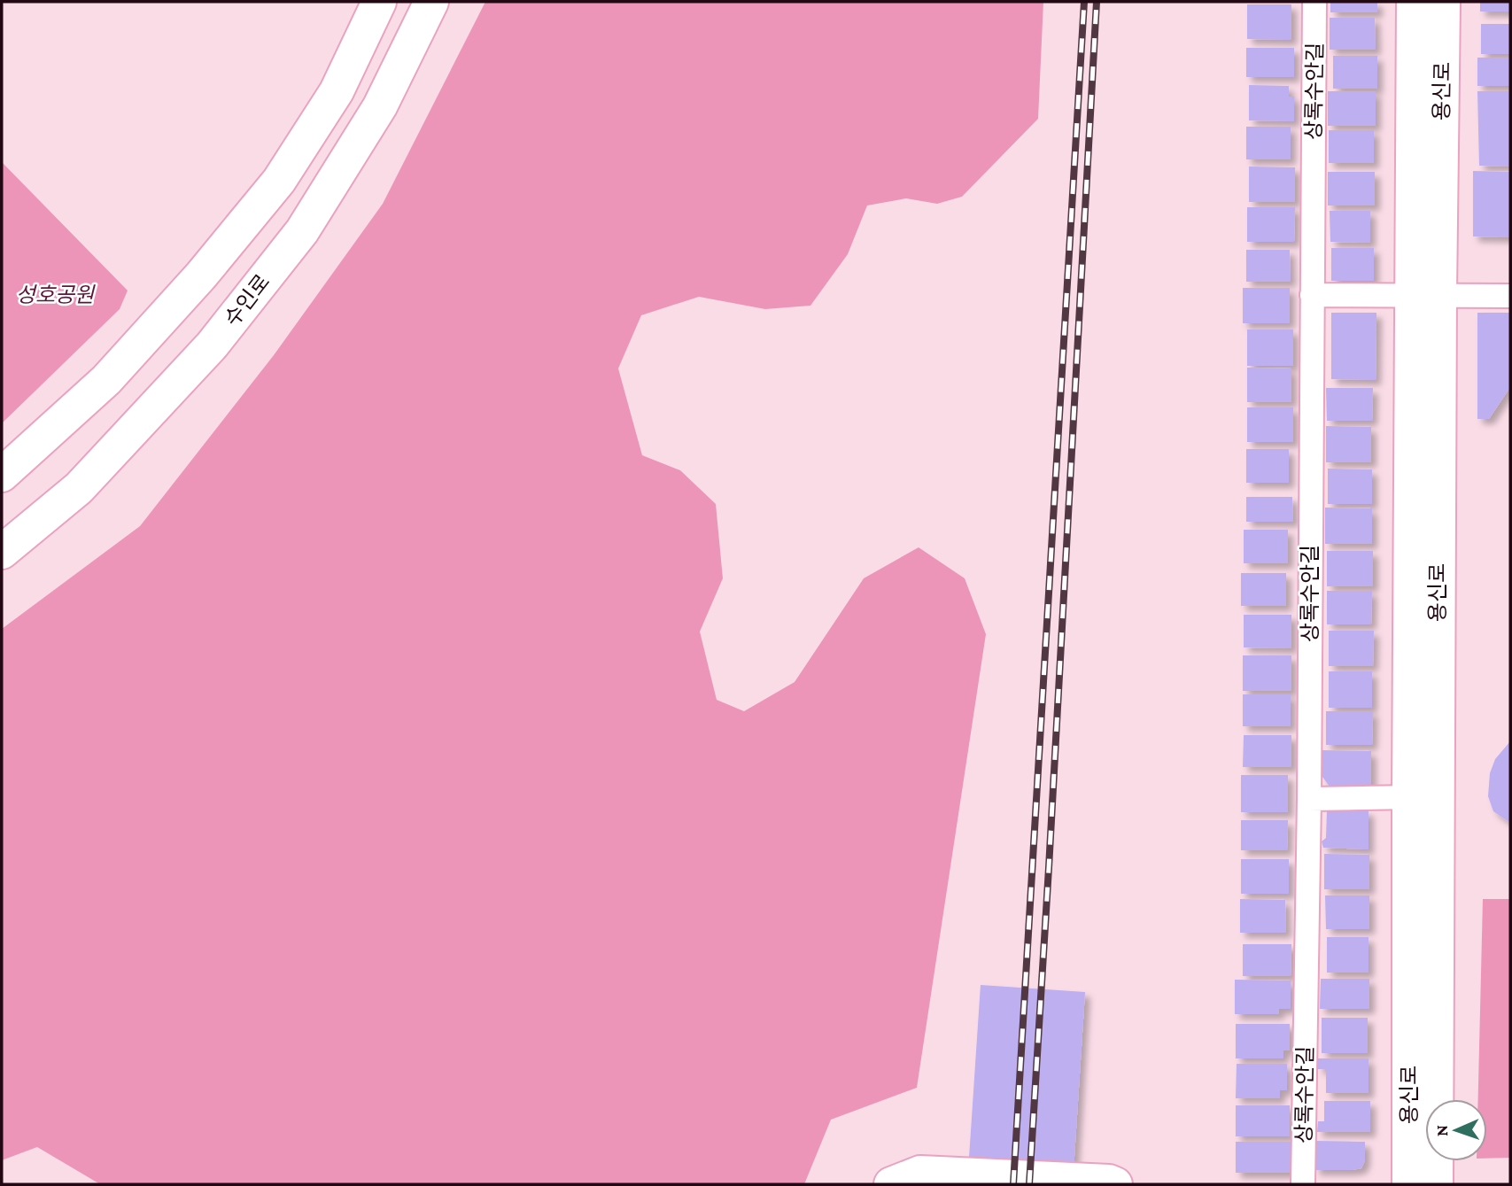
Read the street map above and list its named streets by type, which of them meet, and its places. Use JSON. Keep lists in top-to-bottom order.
{
  "streets": {
    "main road": ["용신로", "수인로"],
    "street": ["상록수안길"]
  },
  "parks": ["성호공원"],
  "north": "left"
}
